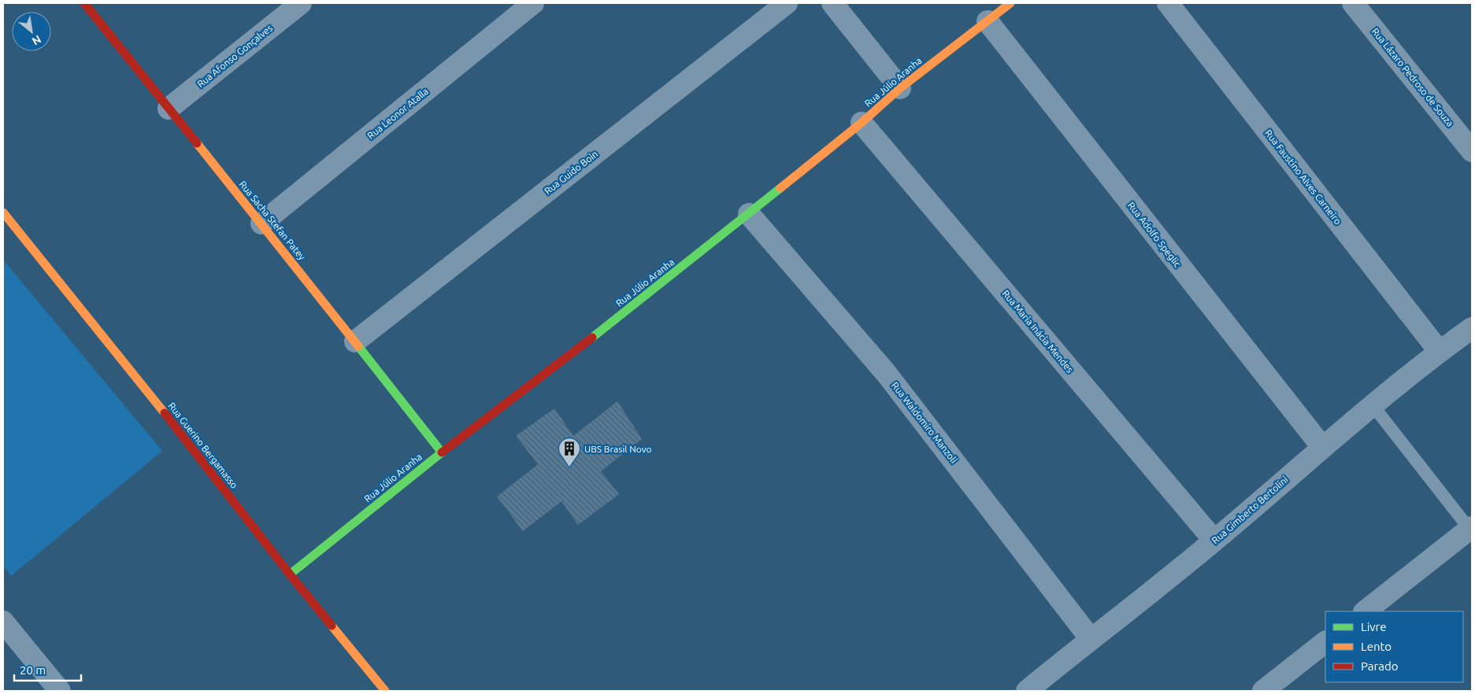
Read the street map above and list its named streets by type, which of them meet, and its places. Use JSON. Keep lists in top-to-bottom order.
{
  "streets": {
    "street": [
      "Rua Afonso Gonçalves",
      "Rua Lázaro Pedroso de Souza",
      "Rua Júlio Aranha",
      "Rua Leonor Atalla",
      "Rua Guido Boin",
      "Rua Faustino Alves Carneiro",
      "Rua Sacha Stefan Patey",
      "Rua Adolfo Speglic",
      "Rua Maria Inácia Mendes",
      "Rua Waldomiro Manzoli",
      "Rua Guerino Bergamasso",
      "Rua Gimberto Bertolini"
    ]
  },
  "crossings": [
    ["Rua Afonso Gonçalves", "Rua Sacha Stefan Patey"],
    ["Rua Júlio Aranha", "Rua Sacha Stefan Patey"],
    ["Rua Júlio Aranha", "Rua Adolfo Speglic"],
    ["Rua Júlio Aranha", "Rua Maria Inácia Mendes"],
    ["Rua Júlio Aranha", "Rua Waldomiro Manzoli"],
    ["Rua Júlio Aranha", "Rua Guerino Bergamasso"],
    ["Rua Leonor Atalla", "Rua Sacha Stefan Patey"],
    ["Rua Guido Boin", "Rua Sacha Stefan Patey"],
    ["Rua Faustino Alves Carneiro", "Rua Gimberto Bertolini"],
    ["Rua Adolfo Speglic", "Rua Gimberto Bertolini"],
    ["Rua Maria Inácia Mendes", "Rua Gimberto Bertolini"],
    ["Rua Waldomiro Manzoli", "Rua Gimberto Bertolini"]
  ],
  "places": {
    "building": ["UBS Brasil Novo"]
  },
  "legend": ["Livre", "Lento", "Parado"],
  "scale_bar": "20 m",
  "north": "bottom right"
}
